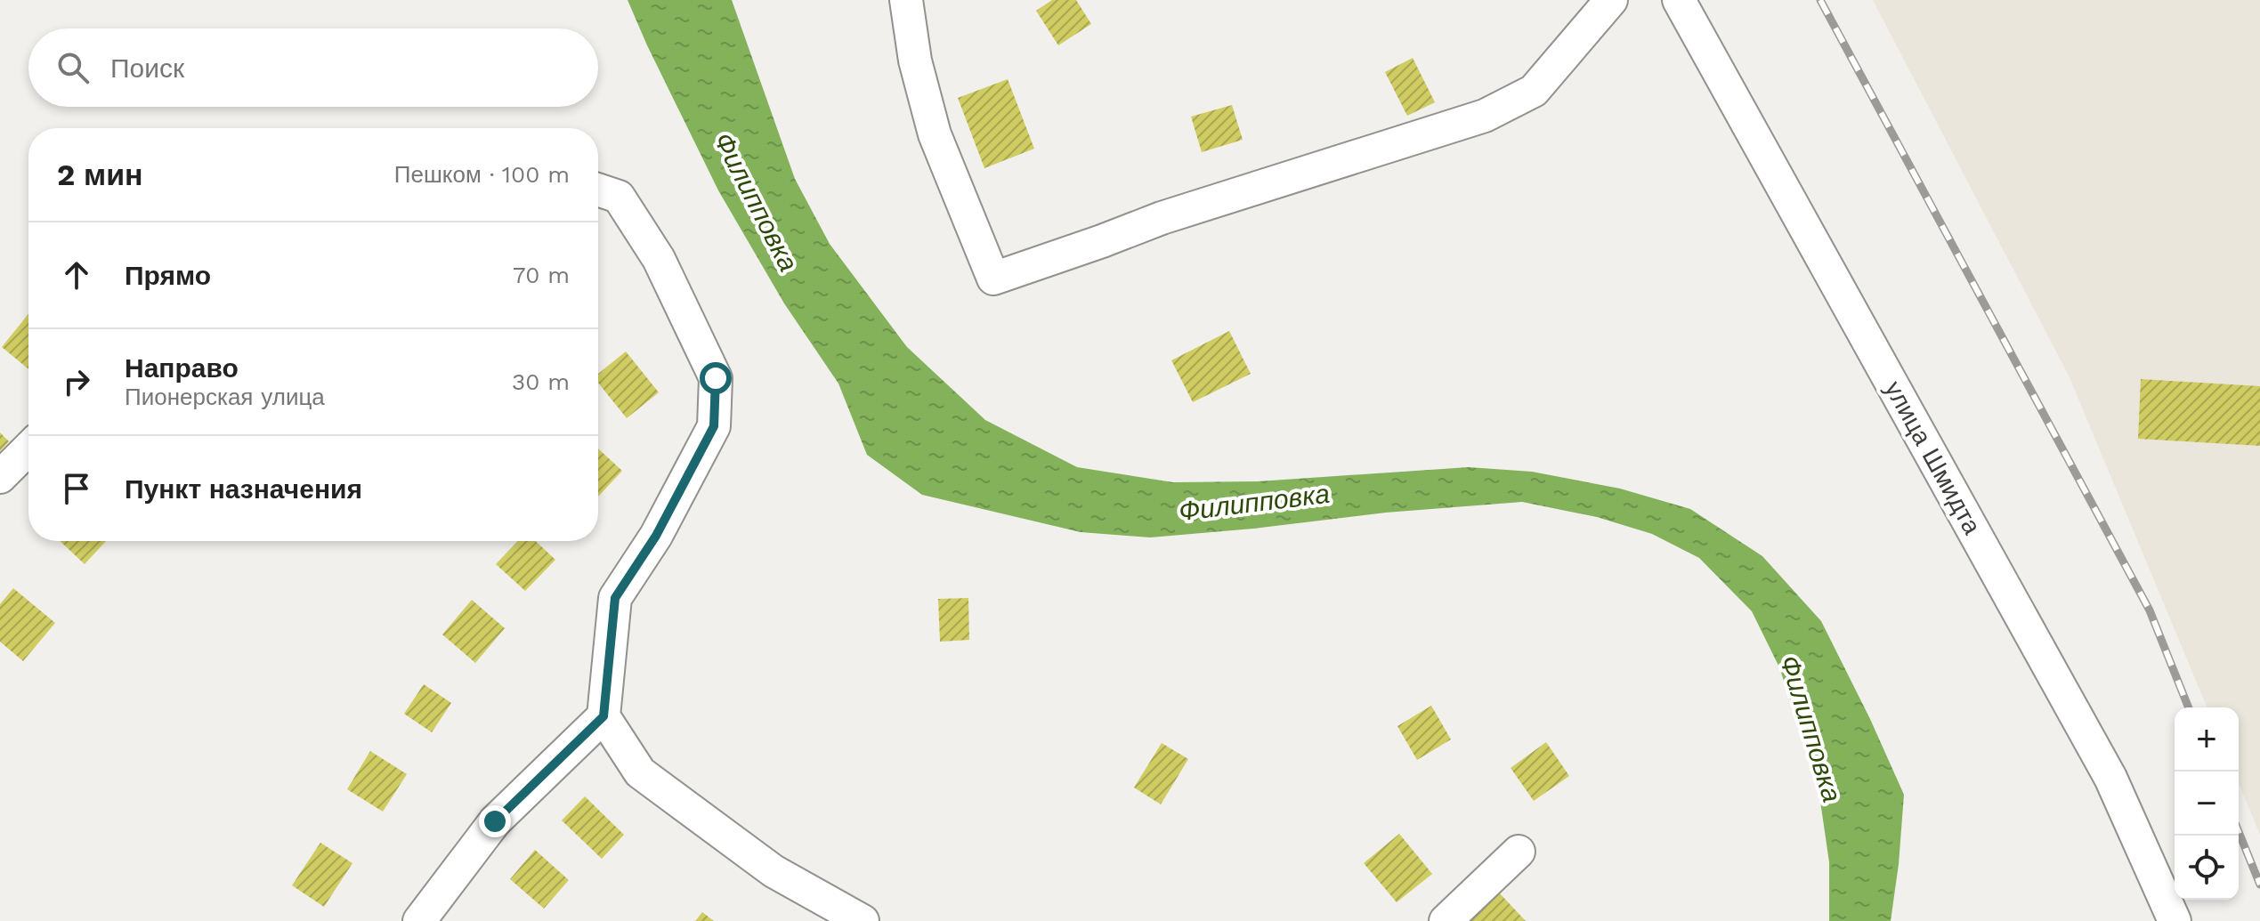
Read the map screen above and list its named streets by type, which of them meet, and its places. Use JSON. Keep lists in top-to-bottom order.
{
  "streets": {
    "street": ["улица Шмидта"]
  },
  "water": ["Филипповка"],
  "page": {
    "search": "Поиск",
    "heading": ["2 мин", "Пешком · 100 m"],
    "list": [
      ["Прямо", "70 m"],
      ["Направо", "Пионерская улица", "30 m"],
      "Пункт назначения"
    ],
    "map_buttons": ["+", "−"]
  }
}
